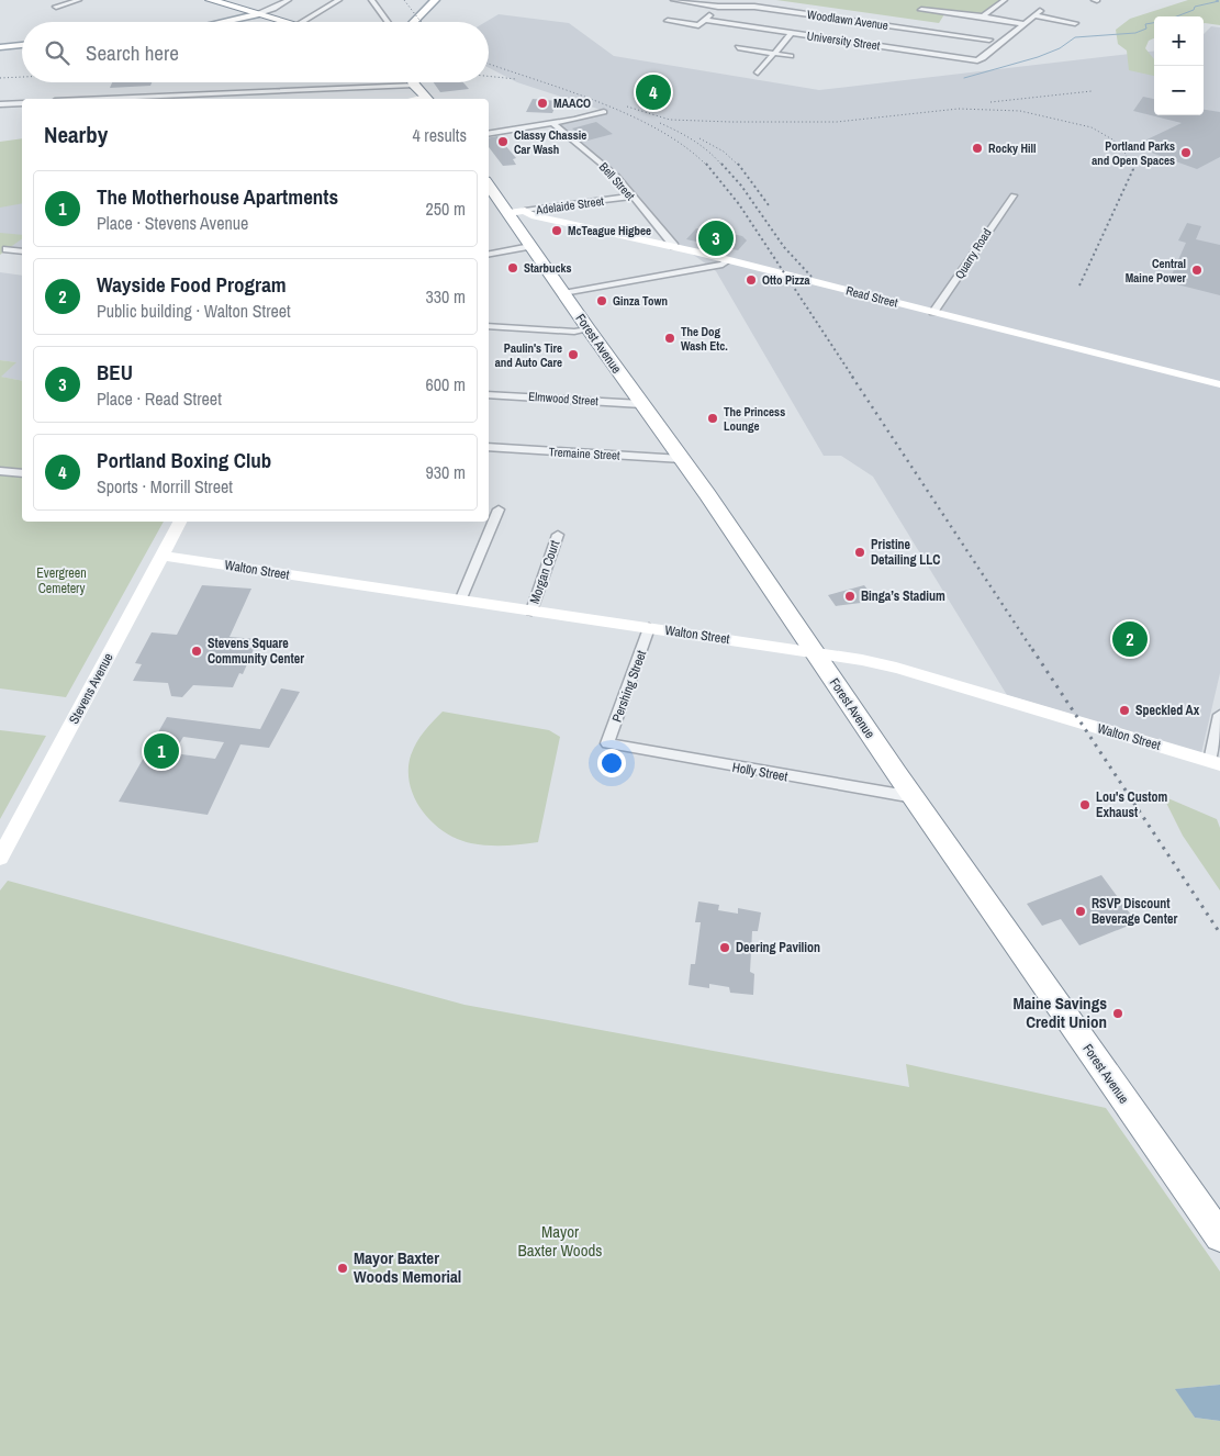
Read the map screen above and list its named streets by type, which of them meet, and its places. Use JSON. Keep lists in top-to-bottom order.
{
  "streets": {
    "highway": ["Forest Avenue"],
    "street": [
      "Woodlawn Avenue",
      "University Street",
      "Bell Street",
      "Adelaide Street",
      "Quarry Road",
      "Read Street",
      "Elmwood Street",
      "Tremaine Street",
      "Walton Street",
      "Morgan Court",
      "Pershing Street",
      "Stevens Avenue",
      "Holly Street"
    ]
  },
  "crossings": [
    ["Bell Street", "Adelaide Street"],
    ["Bell Street", "Read Street"],
    ["Adelaide Street", "Read Street"],
    ["Adelaide Street", "Forest Avenue"],
    ["Quarry Road", "Read Street"],
    ["Read Street", "Forest Avenue"],
    ["Forest Avenue", "Elmwood Street"],
    ["Forest Avenue", "Tremaine Street"],
    ["Forest Avenue", "Walton Street"],
    ["Forest Avenue", "Holly Street"],
    ["Walton Street", "Morgan Court"],
    ["Walton Street", "Pershing Street"],
    ["Walton Street", "Stevens Avenue"],
    ["Pershing Street", "Holly Street"]
  ],
  "parks": ["Evergreen Cemetery", "Mayor Baxter Woods"],
  "places": [
    "MAACO",
    "Classy Chassie Car Wash",
    "Rocky Hill",
    "Portland Parks and Open Spaces",
    "McTeague Higbee",
    "Starbucks",
    "Central Maine Power",
    "Otto Pizza",
    "Ginza Town",
    "The Dog Wash Etc.",
    "Paulin's Tire and Auto Care",
    "The Princess Lounge",
    "Pristine Detailing LLC",
    "Binga’s Stadium",
    "Stevens Square Community Center",
    "Speckled Ax",
    "Lou's Custom Exhaust",
    "RSVP Discount Beverage Center",
    "Deering Pavilion",
    "Maine Savings Credit Union",
    "Mayor Baxter Woods Memorial"
  ],
  "page": {
    "map_buttons": ["+", "−"],
    "search": "Search here",
    "pins": [
      "4",
      "3",
      "2",
      "1"
    ],
    "heading": ["Nearby", "4 results"],
    "list": [
      {
        "mark": "1",
        "name": "The Motherhouse Apartments",
        "note": "Place · Stevens Avenue",
        "value": "250 m"
      },
      {
        "mark": "2",
        "name": "Wayside Food Program",
        "note": "Public building · Walton Street",
        "value": "330 m"
      },
      {
        "mark": "3",
        "name": "BEU",
        "note": "Place · Read Street",
        "value": "600 m"
      },
      {
        "mark": "4",
        "name": "Portland Boxing Club",
        "note": "Sports · Morrill Street",
        "value": "930 m"
      }
    ]
  }
}
